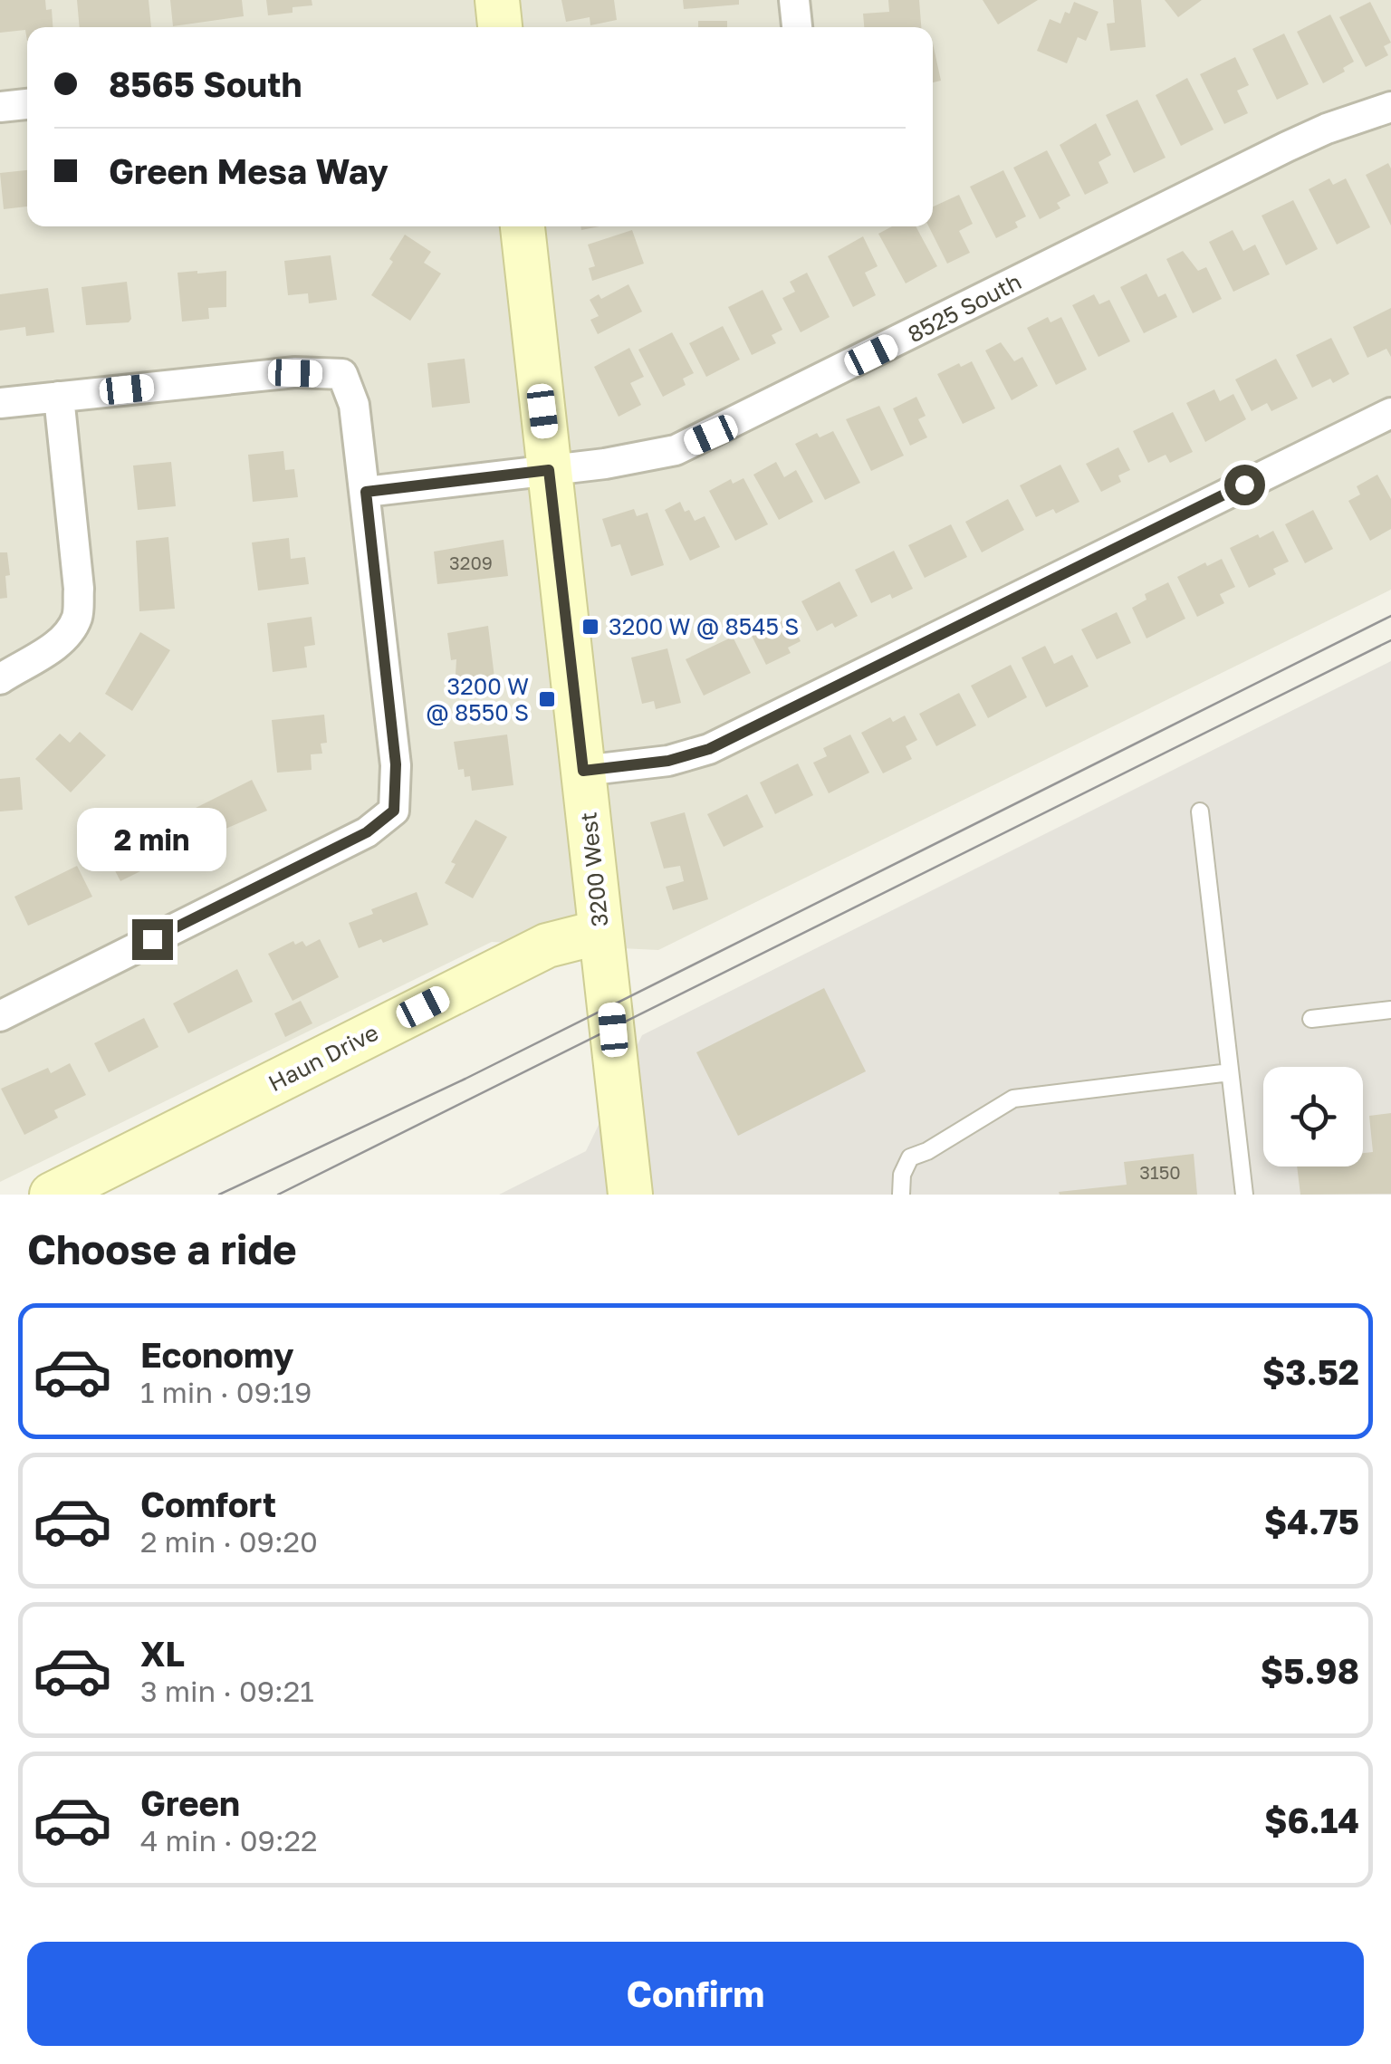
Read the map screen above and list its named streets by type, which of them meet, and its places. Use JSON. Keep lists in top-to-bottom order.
{
  "streets": {
    "street": ["8525 South", "3200 West", "Haun Drive"]
  },
  "crossings": [
    ["8525 South", "3200 West"],
    ["3200 West", "Haun Drive"]
  ],
  "places": {
    "transit": ["3200 W @ 8545 S", "3200 W @ 8550 S"]
  },
  "house_numbers": ["3209", "3150"],
  "page": {
    "banner": ["8565 South", "Green Mesa Way"],
    "bubble": "2 min",
    "heading": "Choose a ride",
    "list": [
      {
        "name": "Economy",
        "note": "1 min · 09:19",
        "value": "$3.52"
      },
      {
        "name": "Comfort",
        "note": "2 min · 09:20",
        "value": "$4.75"
      },
      {
        "name": "XL",
        "note": "3 min · 09:21",
        "value": "$5.98"
      },
      {
        "name": "Green",
        "note": "4 min · 09:22",
        "value": "$6.14"
      }
    ],
    "buttons": "Confirm"
  }
}
